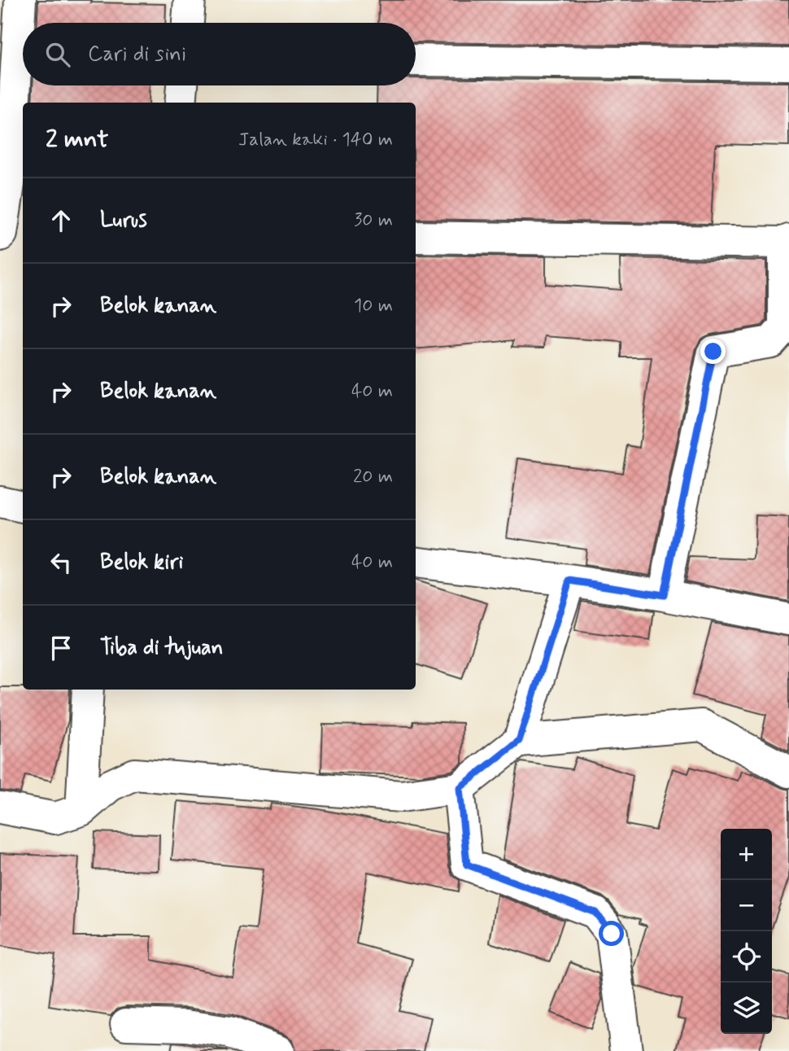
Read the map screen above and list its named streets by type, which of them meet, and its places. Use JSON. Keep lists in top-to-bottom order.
{
  "page": {
    "search": "Cari di sini",
    "heading": ["2 mnt", "Jalan kaki · 140 m"],
    "list": [
      ["Lurus", "30 m"],
      ["Belok kanan", "10 m"],
      ["Belok kanan", "40 m"],
      ["Belok kanan", "20 m"],
      ["Belok kiri", "40 m"],
      "Tiba di tujuan"
    ],
    "map_buttons": ["+", "−"]
  }
}
